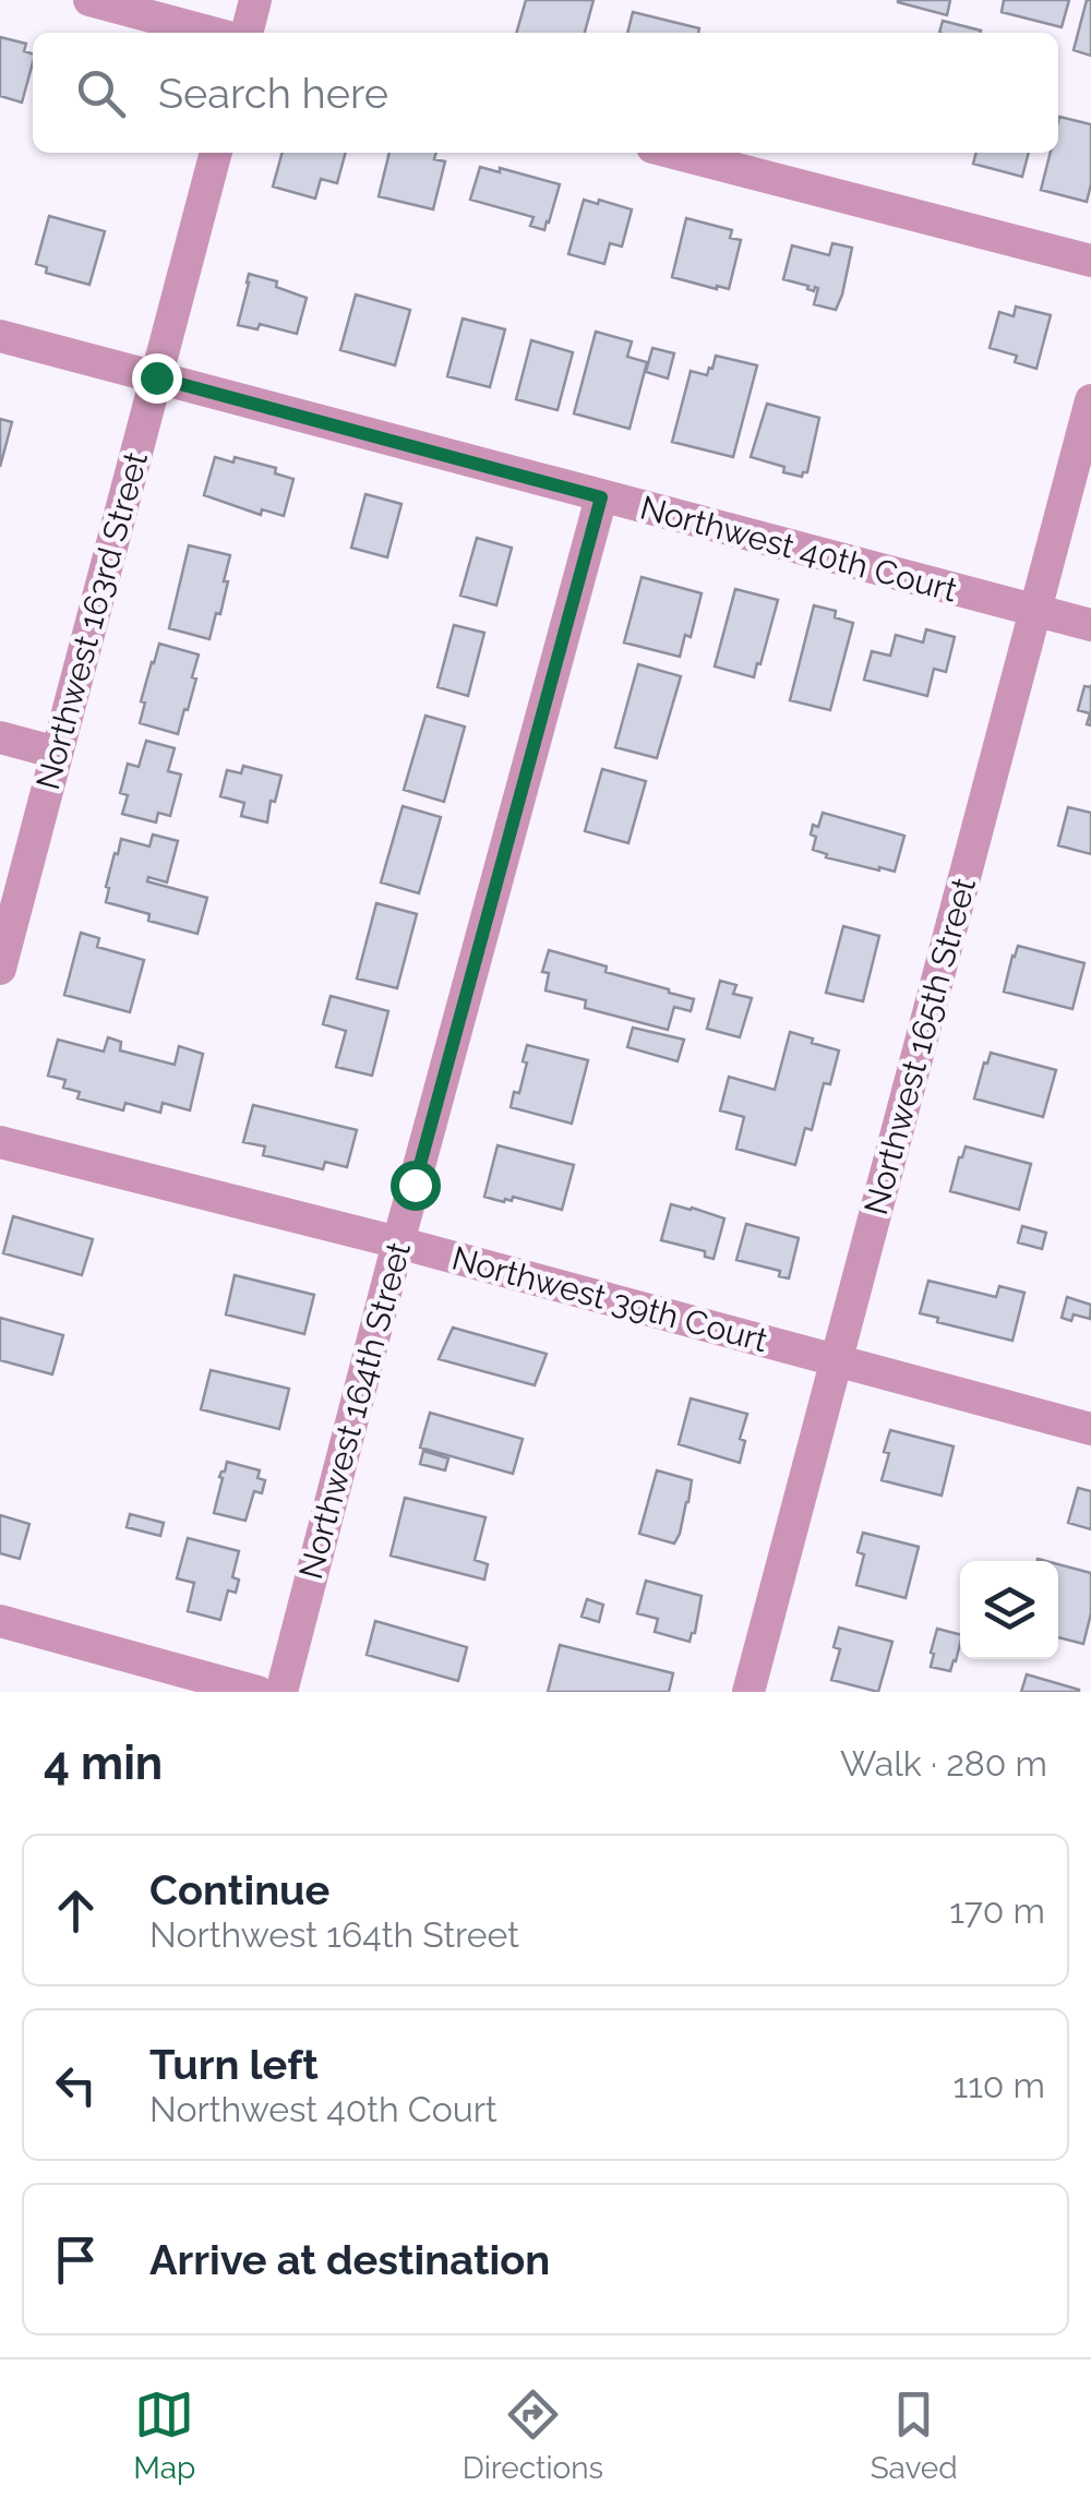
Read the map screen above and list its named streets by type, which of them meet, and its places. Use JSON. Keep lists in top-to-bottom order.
{
  "streets": {
    "street": [
      "Northwest 40th Court",
      "Northwest 163rd Street",
      "Northwest 165th Street",
      "Northwest 39th Court",
      "Northwest 164th Street"
    ]
  },
  "crossings": [
    ["Northwest 40th Court", "Northwest 163rd Street"],
    ["Northwest 40th Court", "Northwest 165th Street"],
    ["Northwest 40th Court", "Northwest 164th Street"],
    ["Northwest 165th Street", "Northwest 39th Court"],
    ["Northwest 39th Court", "Northwest 164th Street"]
  ],
  "page": {
    "search": "Search here",
    "heading": ["4 min", "Walk · 280 m"],
    "list": [
      ["Continue", "Northwest 164th Street", "170 m"],
      ["Turn left", "Northwest 40th Court", "110 m"],
      "Arrive at destination"
    ],
    "nav": ["Map", "Directions", "Saved"]
  }
}
